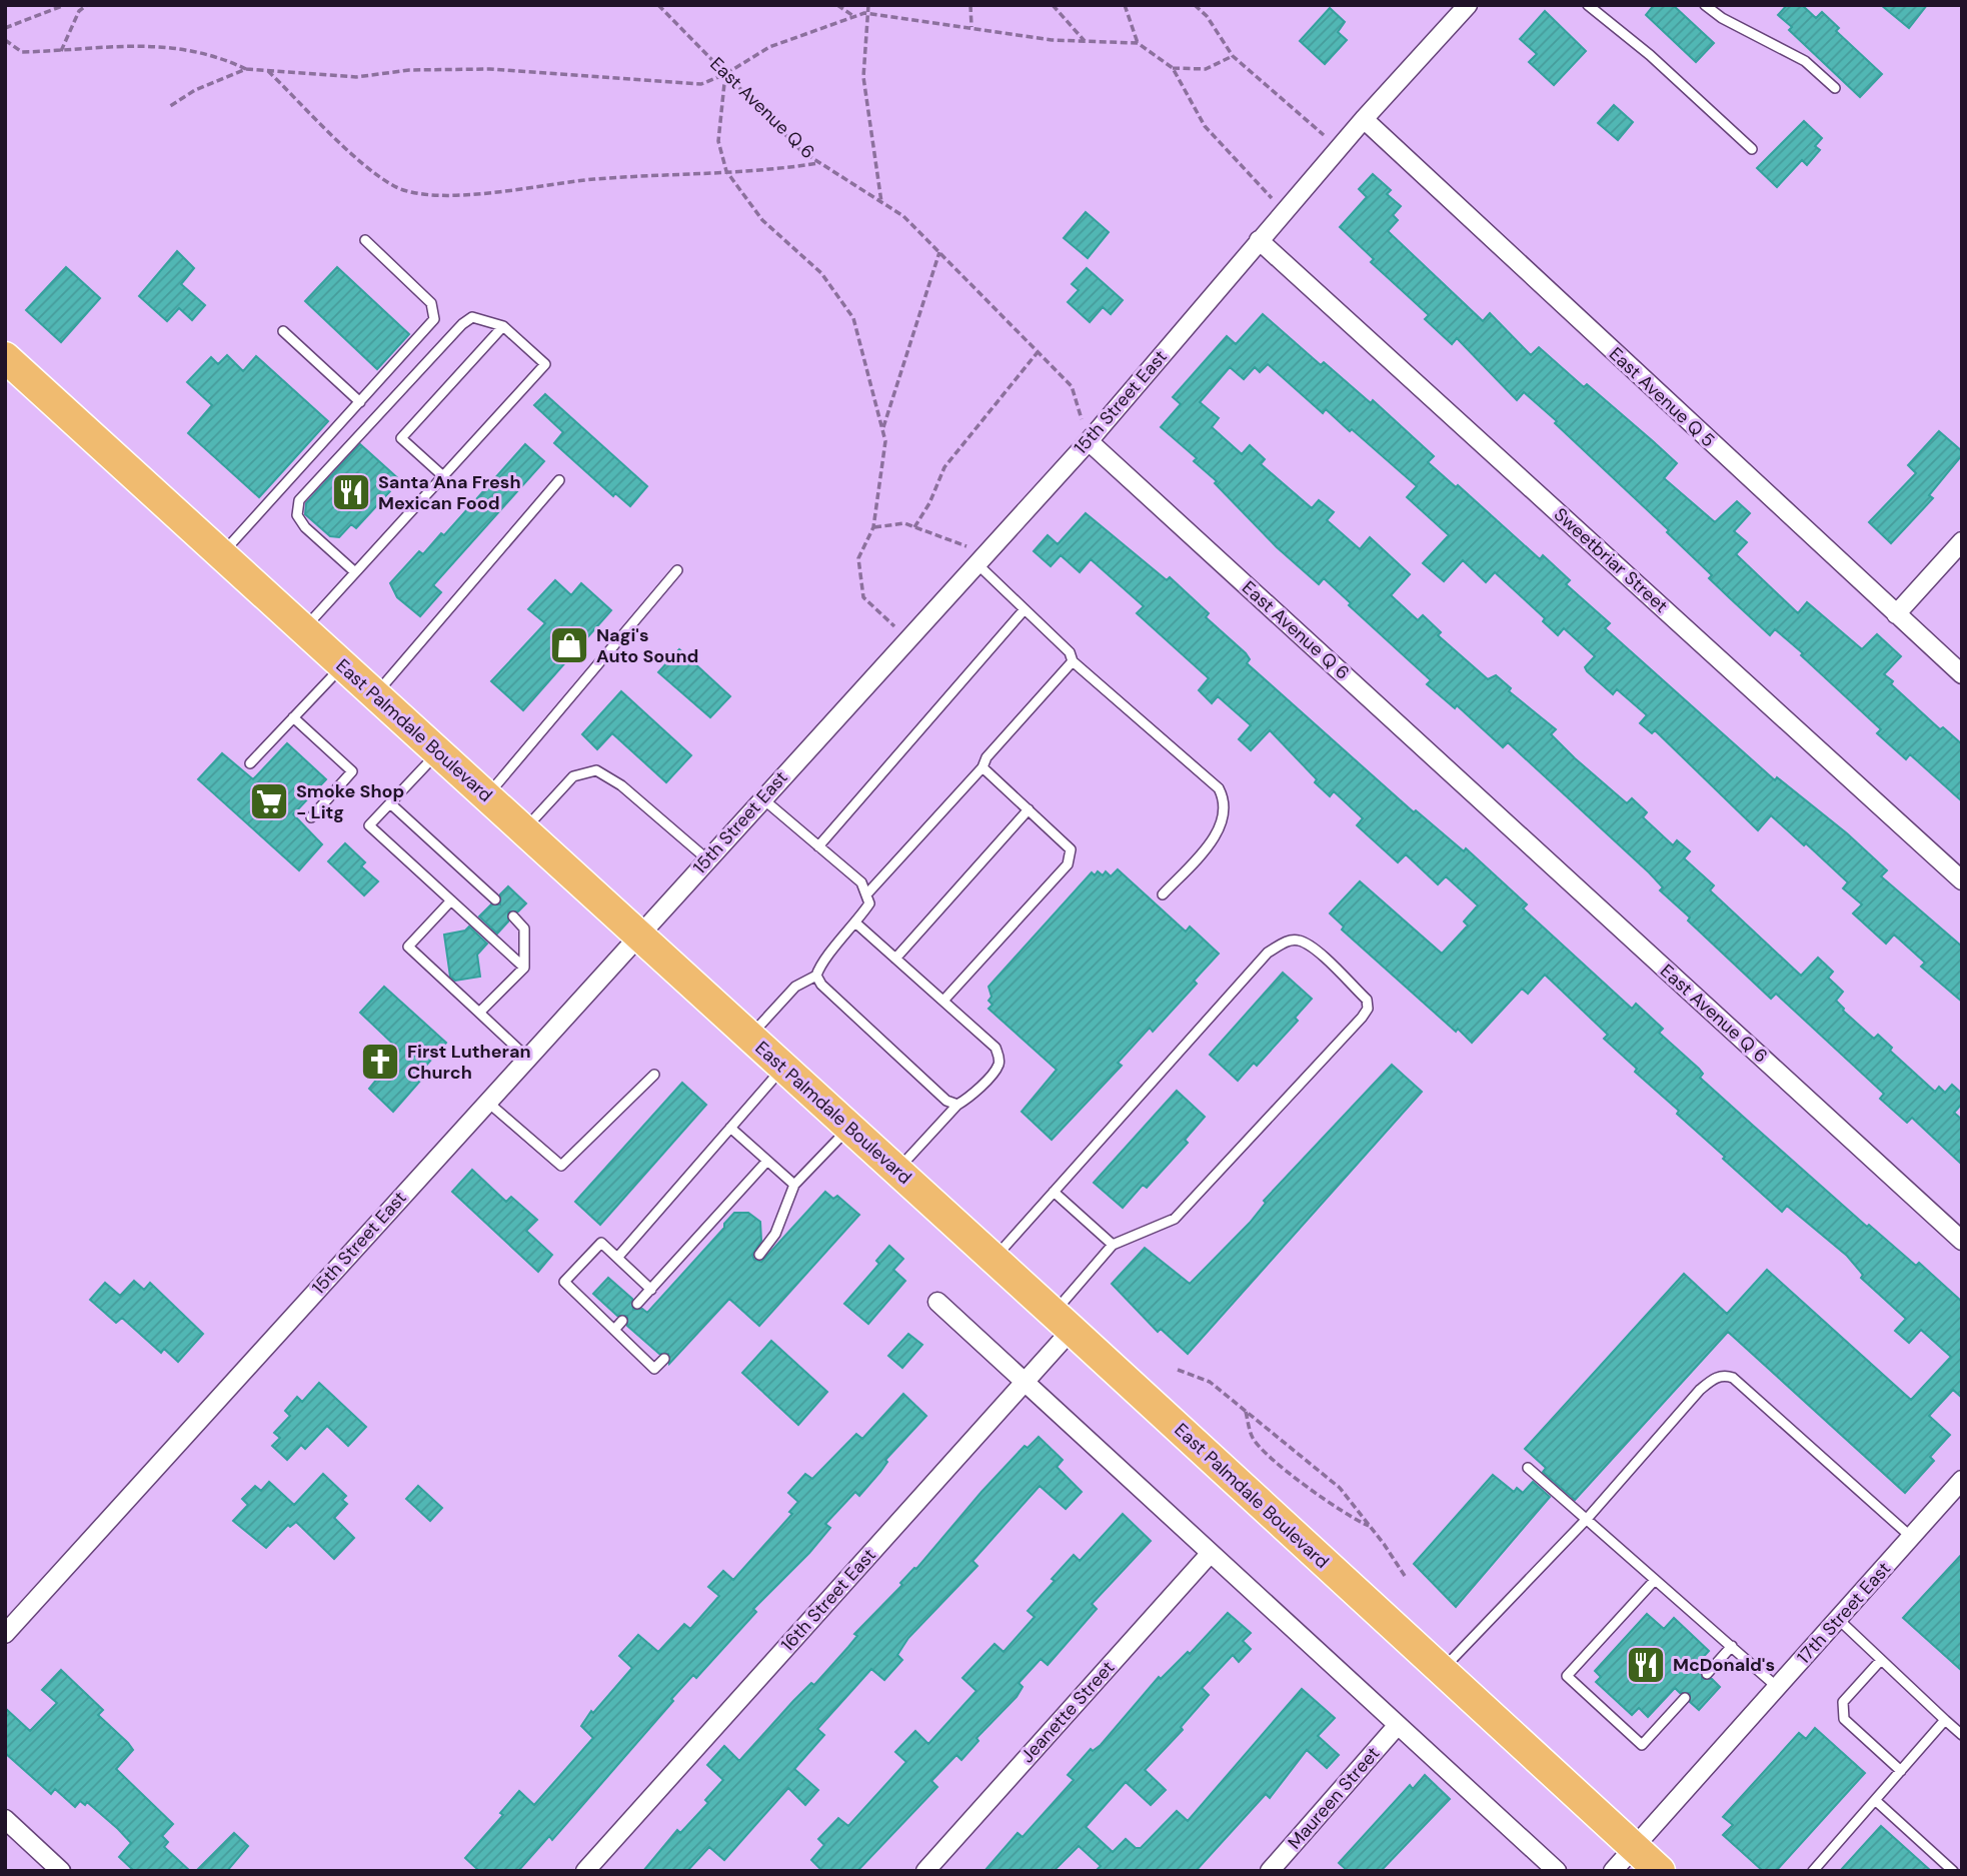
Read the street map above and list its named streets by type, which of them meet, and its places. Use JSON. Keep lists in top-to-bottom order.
{
  "streets": {
    "highway": ["East Palmdale Boulevard"],
    "street": [
      "East Avenue Q 6",
      "East Avenue Q 5",
      "15th Street East",
      "Sweetbriar Street",
      "16th Street East",
      "17th Street East",
      "Jeanette Street",
      "Maureen Street"
    ]
  },
  "crossings": [
    ["East Avenue Q 6", "15th Street East"],
    ["East Avenue Q 5", "15th Street East"],
    ["15th Street East", "Sweetbriar Street"],
    ["15th Street East", "East Palmdale Boulevard"],
    ["East Palmdale Boulevard", "16th Street East"],
    ["East Palmdale Boulevard", "17th Street East"]
  ],
  "places": {
    "restaurant": ["Santa Ana Fresh Mexican Food", "McDonald's"],
    "shop": ["Nagi's Auto Sound"],
    "supermarket": ["Smoke Shop - Litg"],
    "church": ["First Lutheran Church"]
  }
}
